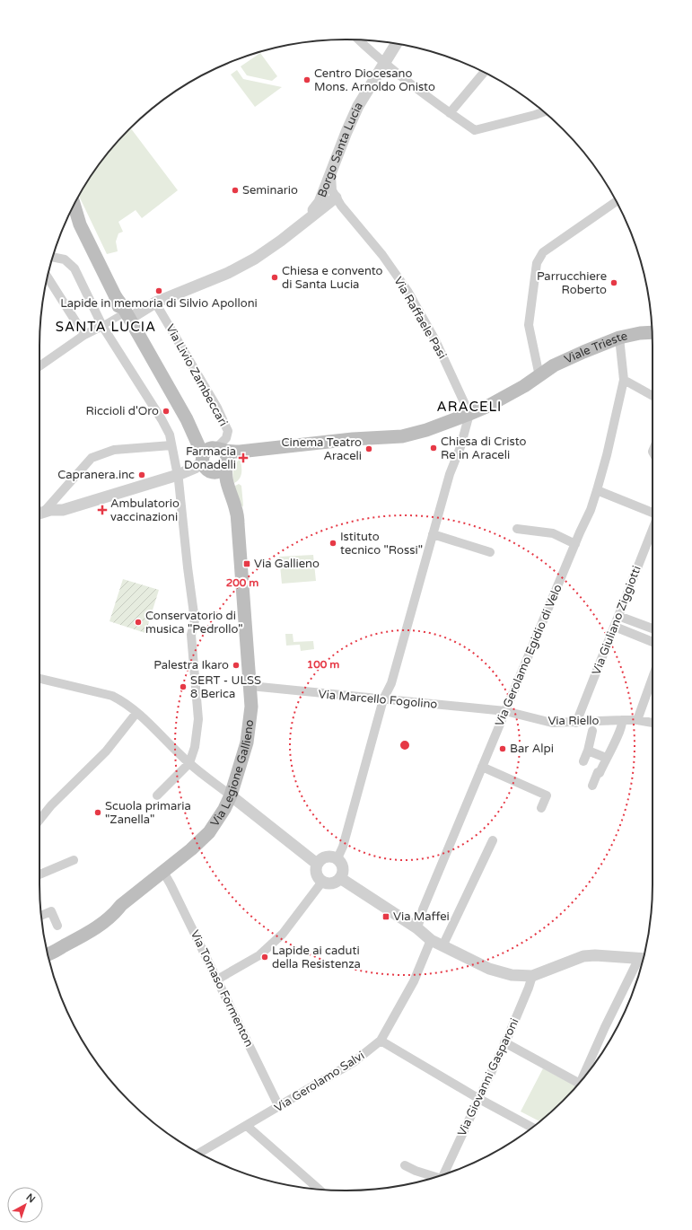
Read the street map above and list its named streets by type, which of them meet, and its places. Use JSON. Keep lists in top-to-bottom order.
{
  "streets": {
    "main road": ["Viale Trieste", "Via Legione Gallieno"],
    "street": [
      "Borgo Santa Lucia",
      "Via Raffaele Pasi",
      "Via Livio Zambeccari",
      "Via Giuliano Ziggiotti",
      "Via Gerolamo Egidio di Velo",
      "Via Marcello Fogolino",
      "Via Riello",
      "Via Tomaso Formenton",
      "Via Giovanni Gasparoni",
      "Via Gerolamo Salvi"
    ]
  },
  "crossings": [
    ["Borgo Santa Lucia", "Via Raffaele Pasi"],
    ["Borgo Santa Lucia", "Via Livio Zambeccari"],
    ["Via Raffaele Pasi", "Viale Trieste"],
    ["Viale Trieste", "Via Livio Zambeccari"],
    ["Viale Trieste", "Via Gerolamo Egidio di Velo"],
    ["Viale Trieste", "Via Legione Gallieno"],
    ["Via Livio Zambeccari", "Via Legione Gallieno"],
    ["Via Giuliano Ziggiotti", "Via Riello"],
    ["Via Gerolamo Egidio di Velo", "Via Marcello Fogolino"],
    ["Via Gerolamo Egidio di Velo", "Via Riello"],
    ["Via Marcello Fogolino", "Via Riello"],
    ["Via Marcello Fogolino", "Via Legione Gallieno"],
    ["Via Legione Gallieno", "Via Tomaso Formenton"],
    ["Via Tomaso Formenton", "Via Gerolamo Salvi"]
  ],
  "districts": ["SANTA LUCIA", "ARACELI"],
  "places": {
    "other": [
      "Centro Diocesano Mons. Arnoldo Onisto",
      "Seminario",
      "Chiesa e convento di Santa Lucia",
      "Parrucchiere Roberto",
      "Lapide in memoria di Silvio Apolloni",
      "Riccioli d'Oro",
      "Chiesa di Cristo Re in Araceli",
      "Cinema Teatro Araceli",
      "Capranera.inc",
      "Istituto tecnico \"Rossi\"",
      "Conservatorio di musica \"Pedrollo\"",
      "Palestra Ikaro",
      "SERT - ULSS 8 Berica",
      "Bar Alpi",
      "Scuola primaria \"Zanella\"",
      "Lapide ai caduti della Resistenza"
    ],
    "health": ["Farmacia Donadelli", "Ambulatorio vaccinazioni"],
    "transit": ["Via Gallieno", "Via Maffei"]
  },
  "north": "top right",
  "rings": ["200 m", "100 m"]
}
